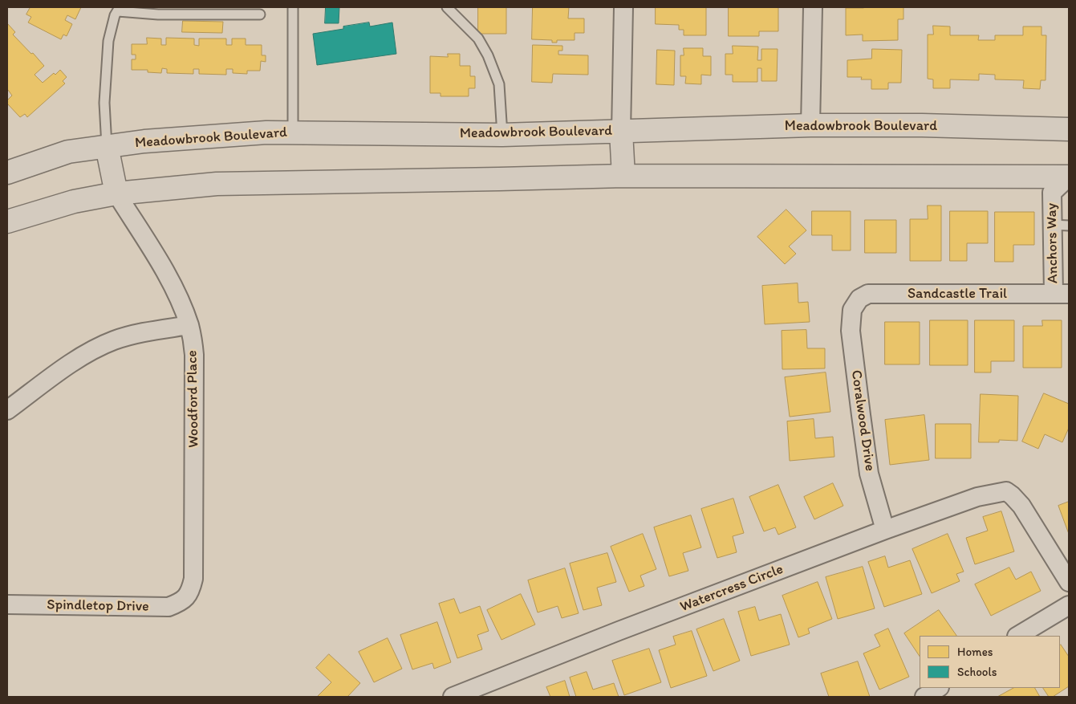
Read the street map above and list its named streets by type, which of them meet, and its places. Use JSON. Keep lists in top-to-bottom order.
{
  "streets": {
    "main road": ["Meadowbrook Boulevard"],
    "street": [
      "Anchors Way",
      "Sandcastle Trail",
      "Woodford Place",
      "Coralwood Drive",
      "Watercress Circle",
      "Spindletop Drive"
    ]
  },
  "crossings": [
    ["Anchors Way", "Sandcastle Trail"],
    ["Sandcastle Trail", "Coralwood Drive"],
    ["Woodford Place", "Spindletop Drive"],
    ["Coralwood Drive", "Watercress Circle"]
  ],
  "legend": ["Homes", "Schools"]
}
